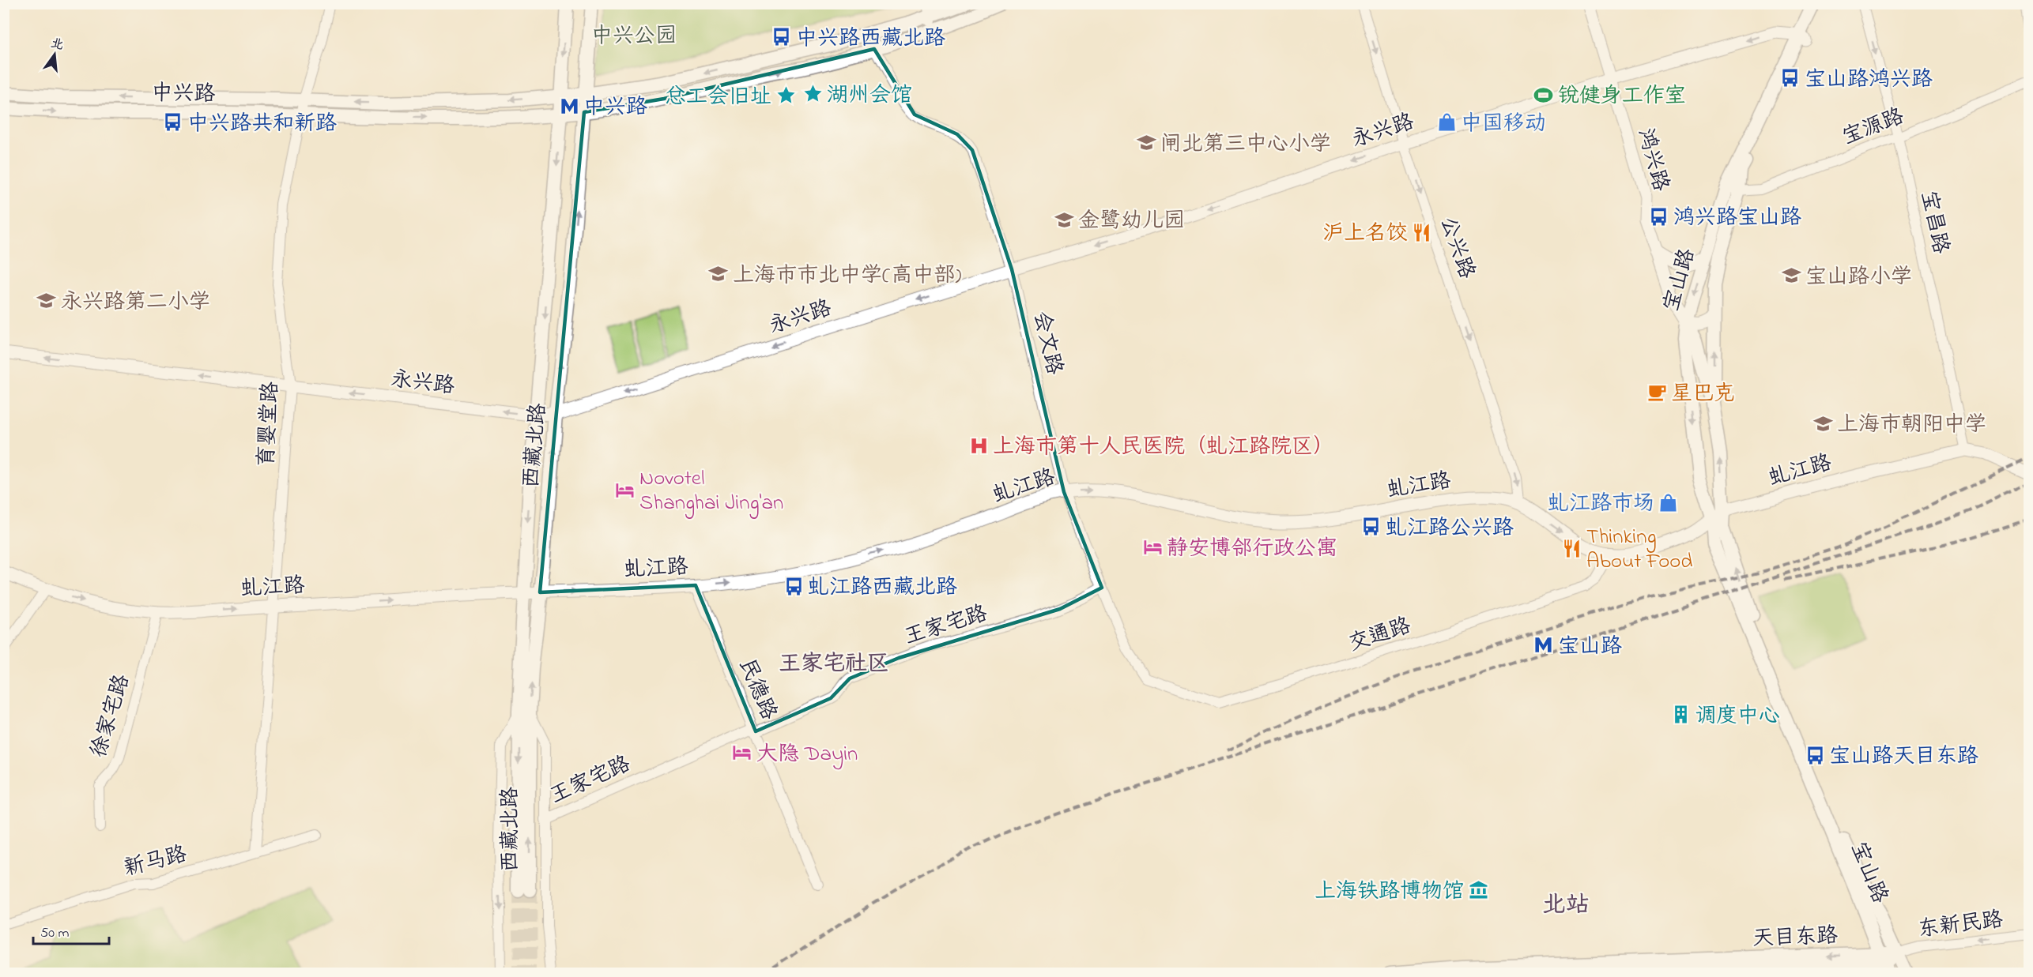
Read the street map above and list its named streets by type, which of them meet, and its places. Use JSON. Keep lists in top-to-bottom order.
{
  "streets": {
    "main road": [
      "中兴路",
      "宝山路",
      "西藏北路",
      "天目东路"
    ],
    "street": [
      "宝源路",
      "永兴路",
      "鸿兴路",
      "宝昌路",
      "公兴路",
      "会文路",
      "育婴堂路",
      "虬江路",
      "王家宅路",
      "交通路",
      "民德路",
      "徐家宅路",
      "新马路",
      "东新民路"
    ]
  },
  "crossings": [
    ["中兴路", "会文路"],
    ["中兴路", "育婴堂路"],
    ["中兴路", "西藏北路"],
    ["宝源路", "宝昌路"],
    ["宝源路", "宝山路"],
    ["永兴路", "鸿兴路"],
    ["永兴路", "公兴路"],
    ["永兴路", "宝山路"],
    ["永兴路", "会文路"],
    ["永兴路", "育婴堂路"],
    ["永兴路", "西藏北路"],
    ["鸿兴路", "宝山路"],
    ["宝昌路", "虬江路"],
    ["公兴路", "虬江路"],
    ["宝山路", "虬江路"],
    ["宝山路", "东新民路"],
    ["宝山路", "天目东路"],
    ["会文路", "虬江路"],
    ["会文路", "王家宅路"],
    ["会文路", "交通路"],
    ["育婴堂路", "虬江路"],
    ["育婴堂路", "新马路"],
    ["西藏北路", "虬江路"],
    ["虬江路", "交通路"],
    ["虬江路", "民德路"],
    ["虬江路", "徐家宅路"],
    ["王家宅路", "民德路"],
    ["东新民路", "天目东路"]
  ],
  "one_way": [
    "永兴路",
    "公兴路",
    "虬江路",
    "东新民路"
  ],
  "districts": ["王家宅社区", "北站"],
  "parks": ["中兴公园"],
  "places": {
    "bus stop": [
      "中兴路西藏北路",
      "宝山路鸿兴路",
      "中兴路共和新路",
      "鸿兴路宝山路",
      "虬江路公兴路",
      "虬江路西藏北路",
      "宝山路天目东路"
    ],
    "place": ["湖州会馆", "总工会旧址"],
    "sports": ["锐健身工作室"],
    "metro station": ["中兴路", "宝山路"],
    "shop": ["中国移动", "虬江路市场"],
    "school or university": [
      "闸北第三中心小学",
      "金鹭幼儿园",
      "上海市市北中学(高中部)",
      "宝山路小学",
      "永兴路第二小学",
      "上海市朝阳中学"
    ],
    "restaurant": ["沪上名饺", "Thinking About Food"],
    "cafe": ["星巴克"],
    "hospital": ["上海市第十人民医院（虬江路院区）"],
    "hotel": ["Novotel Shanghai Jing'an", "静安博邻行政公寓", "大隐 Dayin"],
    "building": ["调度中心"],
    "museum": ["上海铁路博物馆"]
  },
  "scale_bar": "50 m",
  "north": "top"
}
